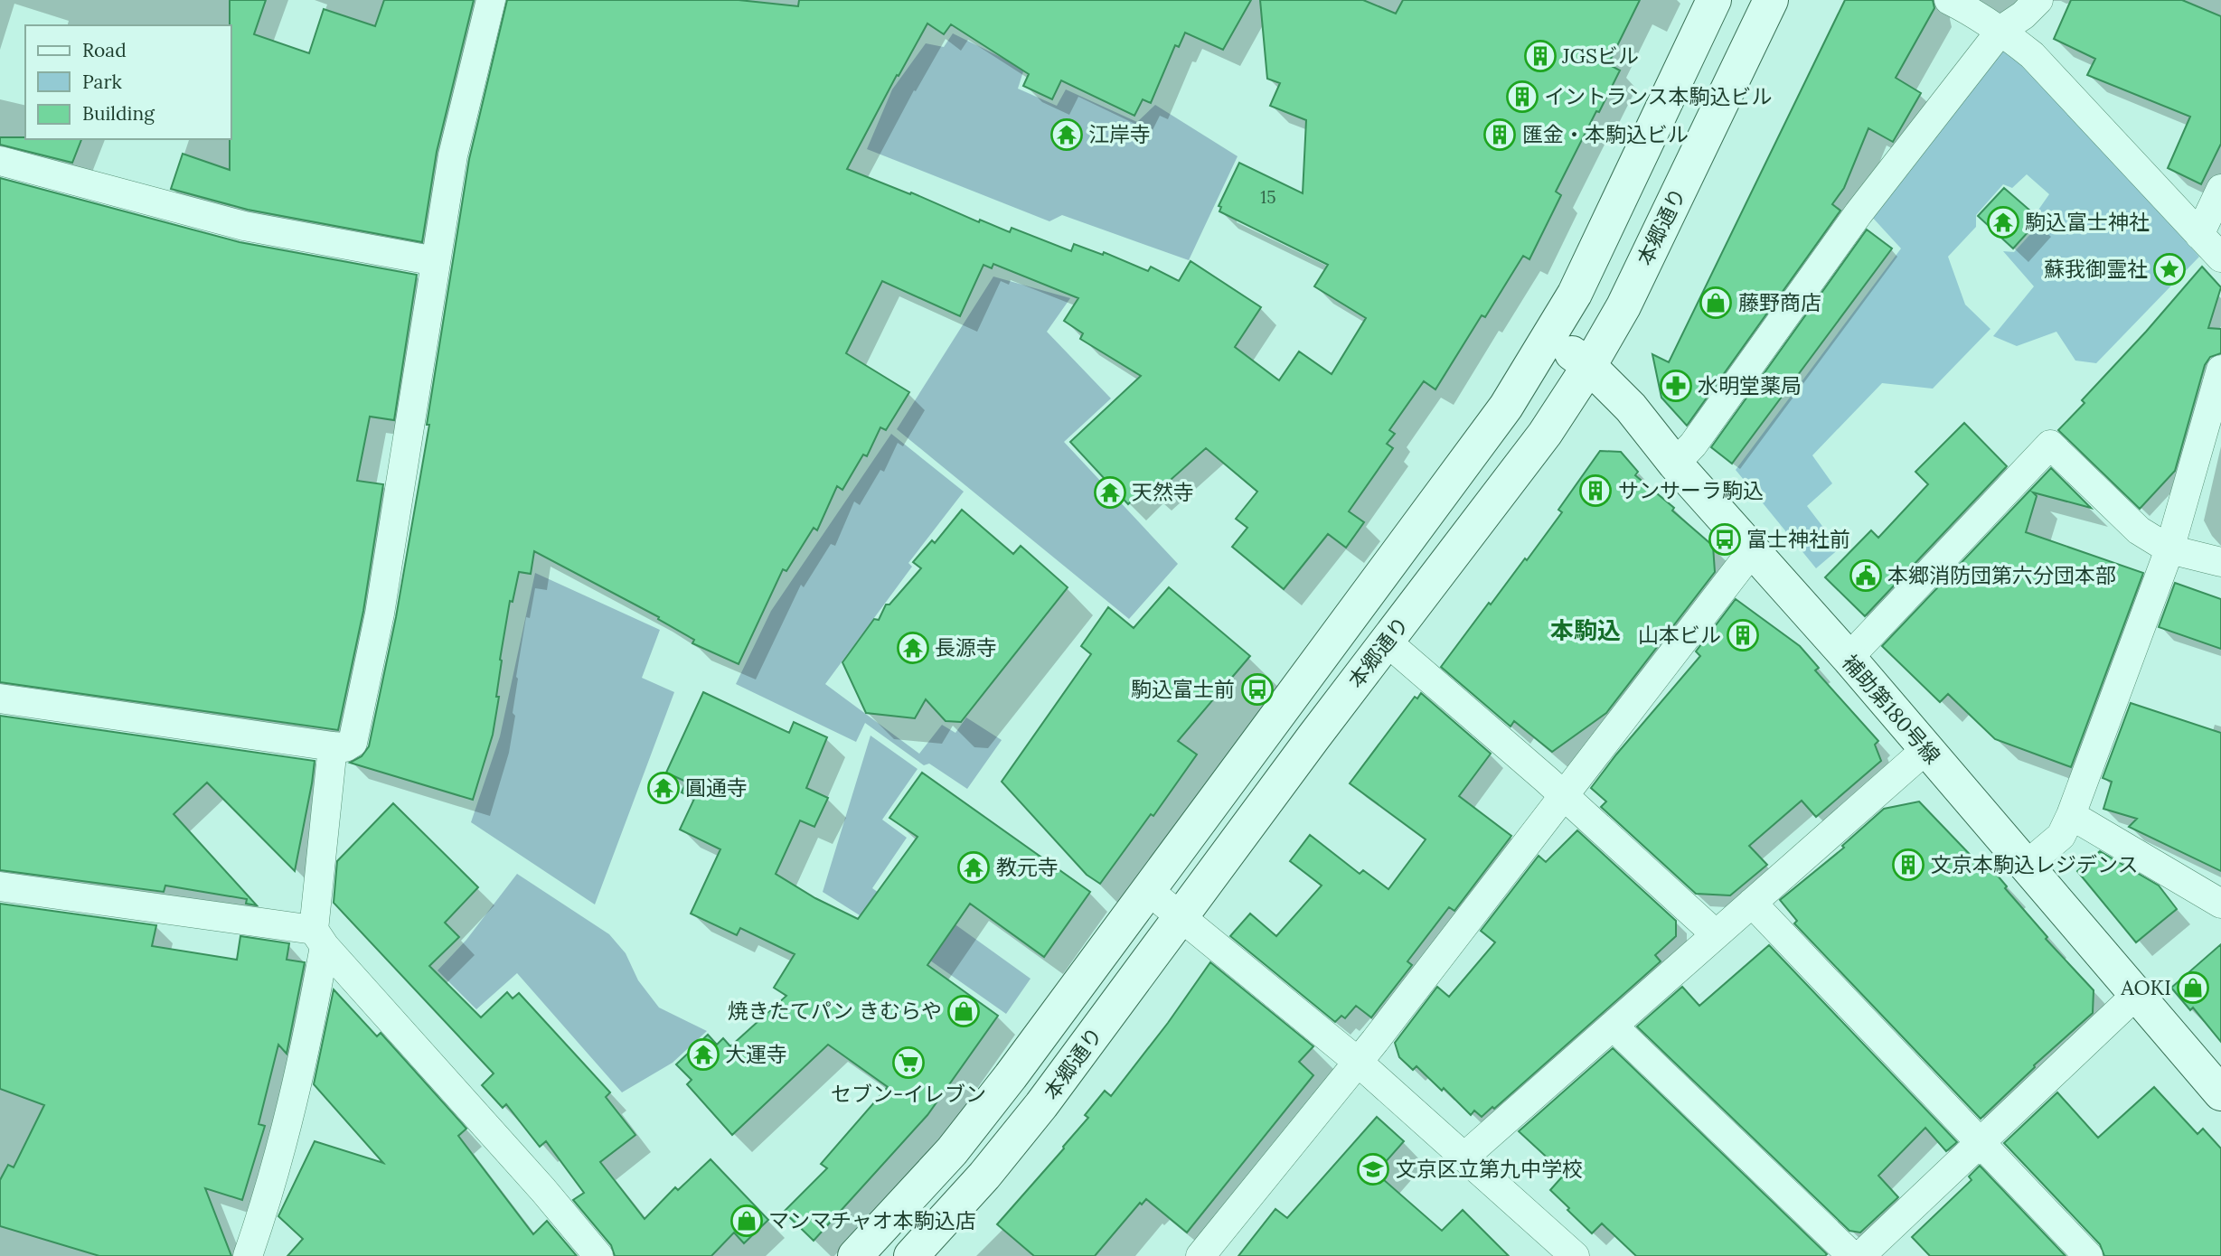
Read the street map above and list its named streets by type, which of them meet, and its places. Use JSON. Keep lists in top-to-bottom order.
{
  "streets": {
    "main road": ["本郷通り", "補助第180号線"]
  },
  "crossings": [
    ["本郷通り", "補助第180号線"]
  ],
  "districts": ["本駒込"],
  "places": {
    "building": [
      "JGSビル",
      "イントランス本駒込ビル",
      "匯金・本駒込ビル",
      "サンサーラ駒込",
      "山本ビル",
      "文京本駒込レジデンス"
    ],
    "temple": [
      "江岸寺",
      "駒込富士神社",
      "天然寺",
      "長源寺",
      "圓通寺",
      "教元寺",
      "大運寺"
    ],
    "place": ["蘇我御霊社"],
    "shop": [
      "藤野商店",
      "AOKI",
      "焼きたてパン きむらや",
      "マンマチャオ本駒込店"
    ],
    "pharmacy": ["水明堂薬局"],
    "bus stop": ["富士神社前", "駒込富士前"],
    "public building": ["本郷消防団第六分団本部"],
    "supermarket": ["セブン-イレブン"],
    "school or university": ["文京区立第九中学校"]
  },
  "house_numbers": ["15"],
  "legend": ["Road", "Park", "Building"]
}
